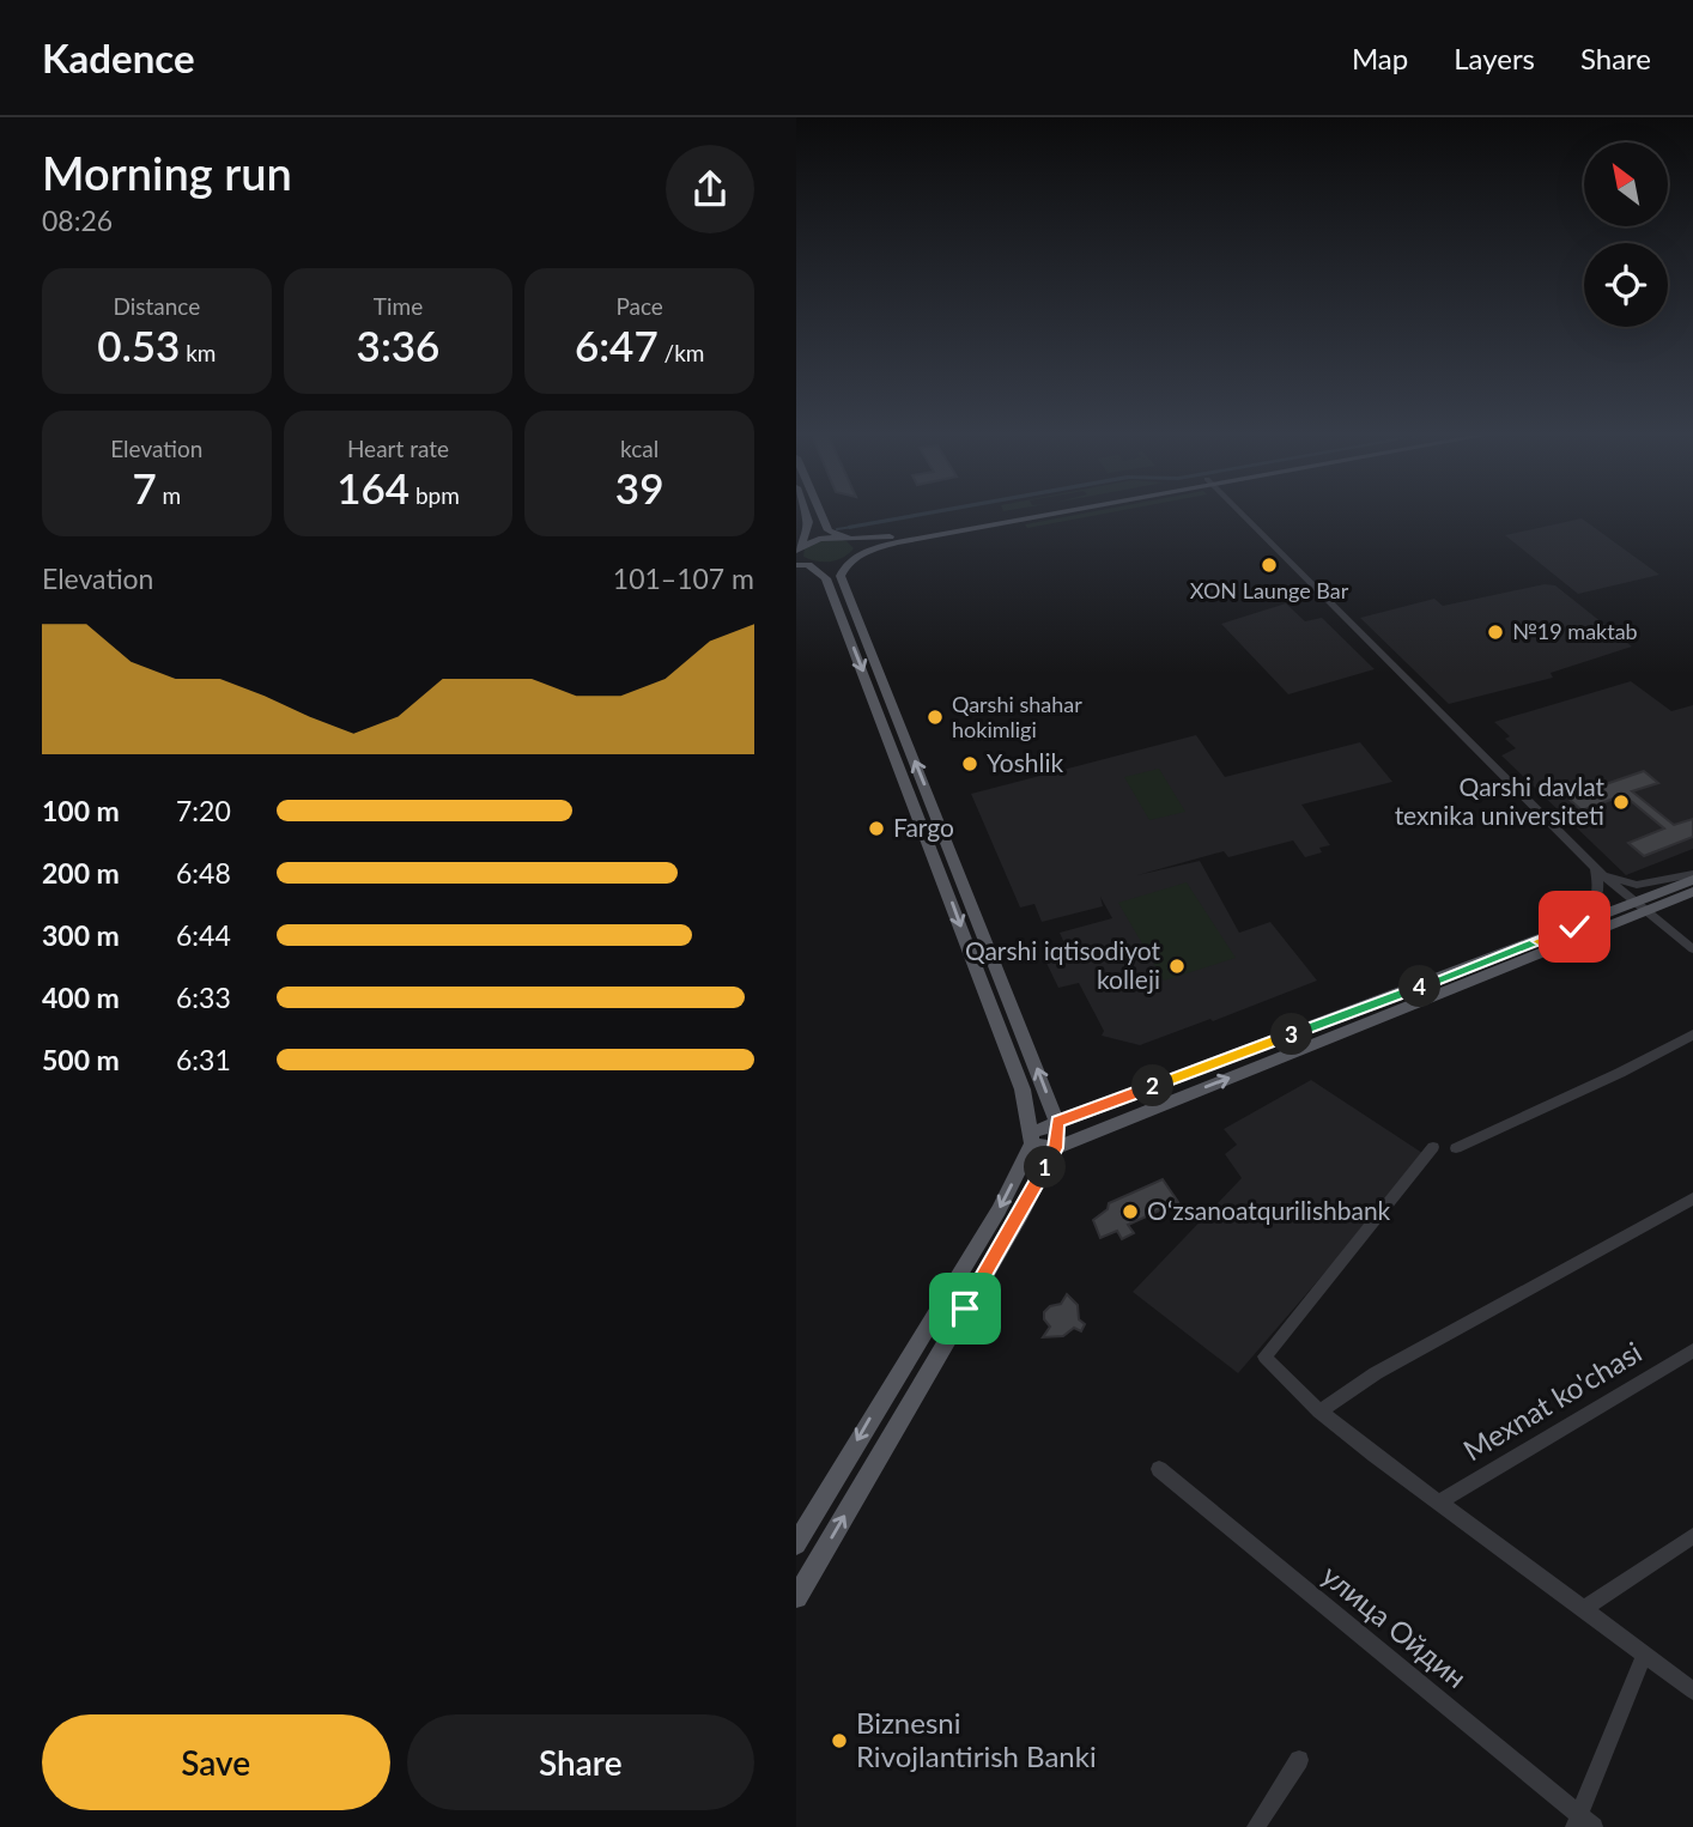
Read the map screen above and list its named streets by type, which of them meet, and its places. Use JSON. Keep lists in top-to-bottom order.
{
  "streets": {
    "street": ["Mexnat ko'chasi", "улица Ойдин"]
  },
  "places": [
    "XON Launge Bar",
    "№19 maktab",
    "Qarshi shahar hokimligi",
    "Yoshlik",
    "Qarshi davlat texnika universiteti",
    "Fargo",
    "Qarshi iqtisodiyot kolleji",
    "Oʻzsanoatqurilishbank",
    "Biznesni Rivojlantirish Banki"
  ],
  "north": "top left",
  "page": {
    "header": "Kadence",
    "nav": ["Map", "Layers", "Share"],
    "heading": ["Morning run", "08:26"],
    "stats": [
      ["Distance", "0.53 km"],
      ["Time", "3:36"],
      ["Pace", "6:47 /km"],
      ["Elevation", "7 m"],
      ["Heart rate", "164 bpm"],
      ["kcal", "39"]
    ],
    "chart": ["Elevation", "101–107 m"],
    "list": [
      {
        "name": "100 m",
        "note": "7:20"
      },
      {
        "name": "200 m",
        "note": "6:48"
      },
      {
        "name": "300 m",
        "note": "6:44"
      },
      {
        "name": "400 m",
        "note": "6:33"
      },
      {
        "name": "500 m",
        "note": "6:31"
      }
    ],
    "pins": [
      "4",
      "3",
      "2",
      "1"
    ],
    "buttons": ["Save", "Share"]
  }
}
